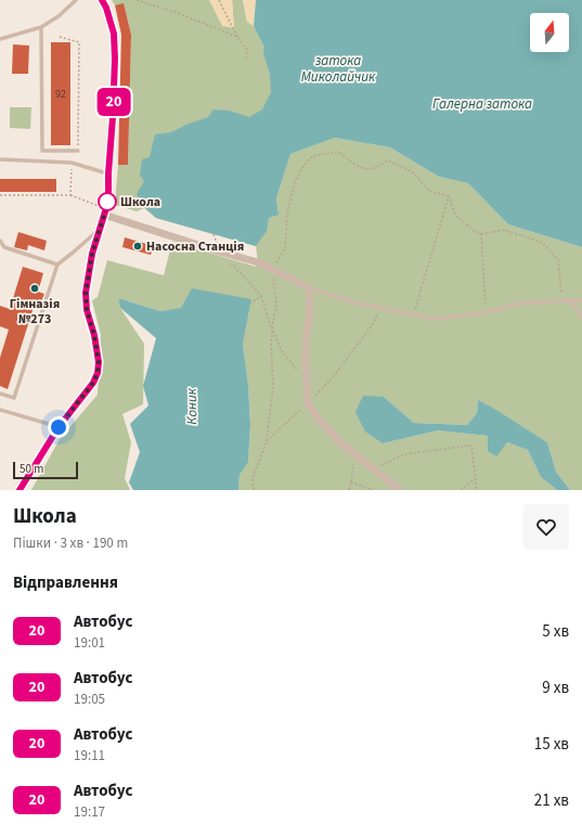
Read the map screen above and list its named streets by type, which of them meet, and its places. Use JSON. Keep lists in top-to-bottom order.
{
  "water": ["затока Миколайчик", "Галерна затока", "Коник"],
  "places": ["Школа", "Насосна Станція", "Гімназія №273"],
  "lines": ["bus line 20"],
  "house_numbers": ["92"],
  "scale_bar": "50 m",
  "north": "top",
  "page": {
    "on_map": "20",
    "scale": "50 m",
    "heading": [
      ["Школа", "Пішки · 3 хв · 190 m"],
      "Відправлення"
    ],
    "list": [
      {
        "mark": "20",
        "name": "Автобус",
        "note": "19:01",
        "value": "5 хв"
      },
      {
        "mark": "20",
        "name": "Автобус",
        "note": "19:05",
        "value": "9 хв"
      },
      {
        "mark": "20",
        "name": "Автобус",
        "note": "19:11",
        "value": "15 хв"
      },
      {
        "mark": "20",
        "name": "Автобус",
        "note": "19:17",
        "value": "21 хв"
      }
    ]
  }
}
